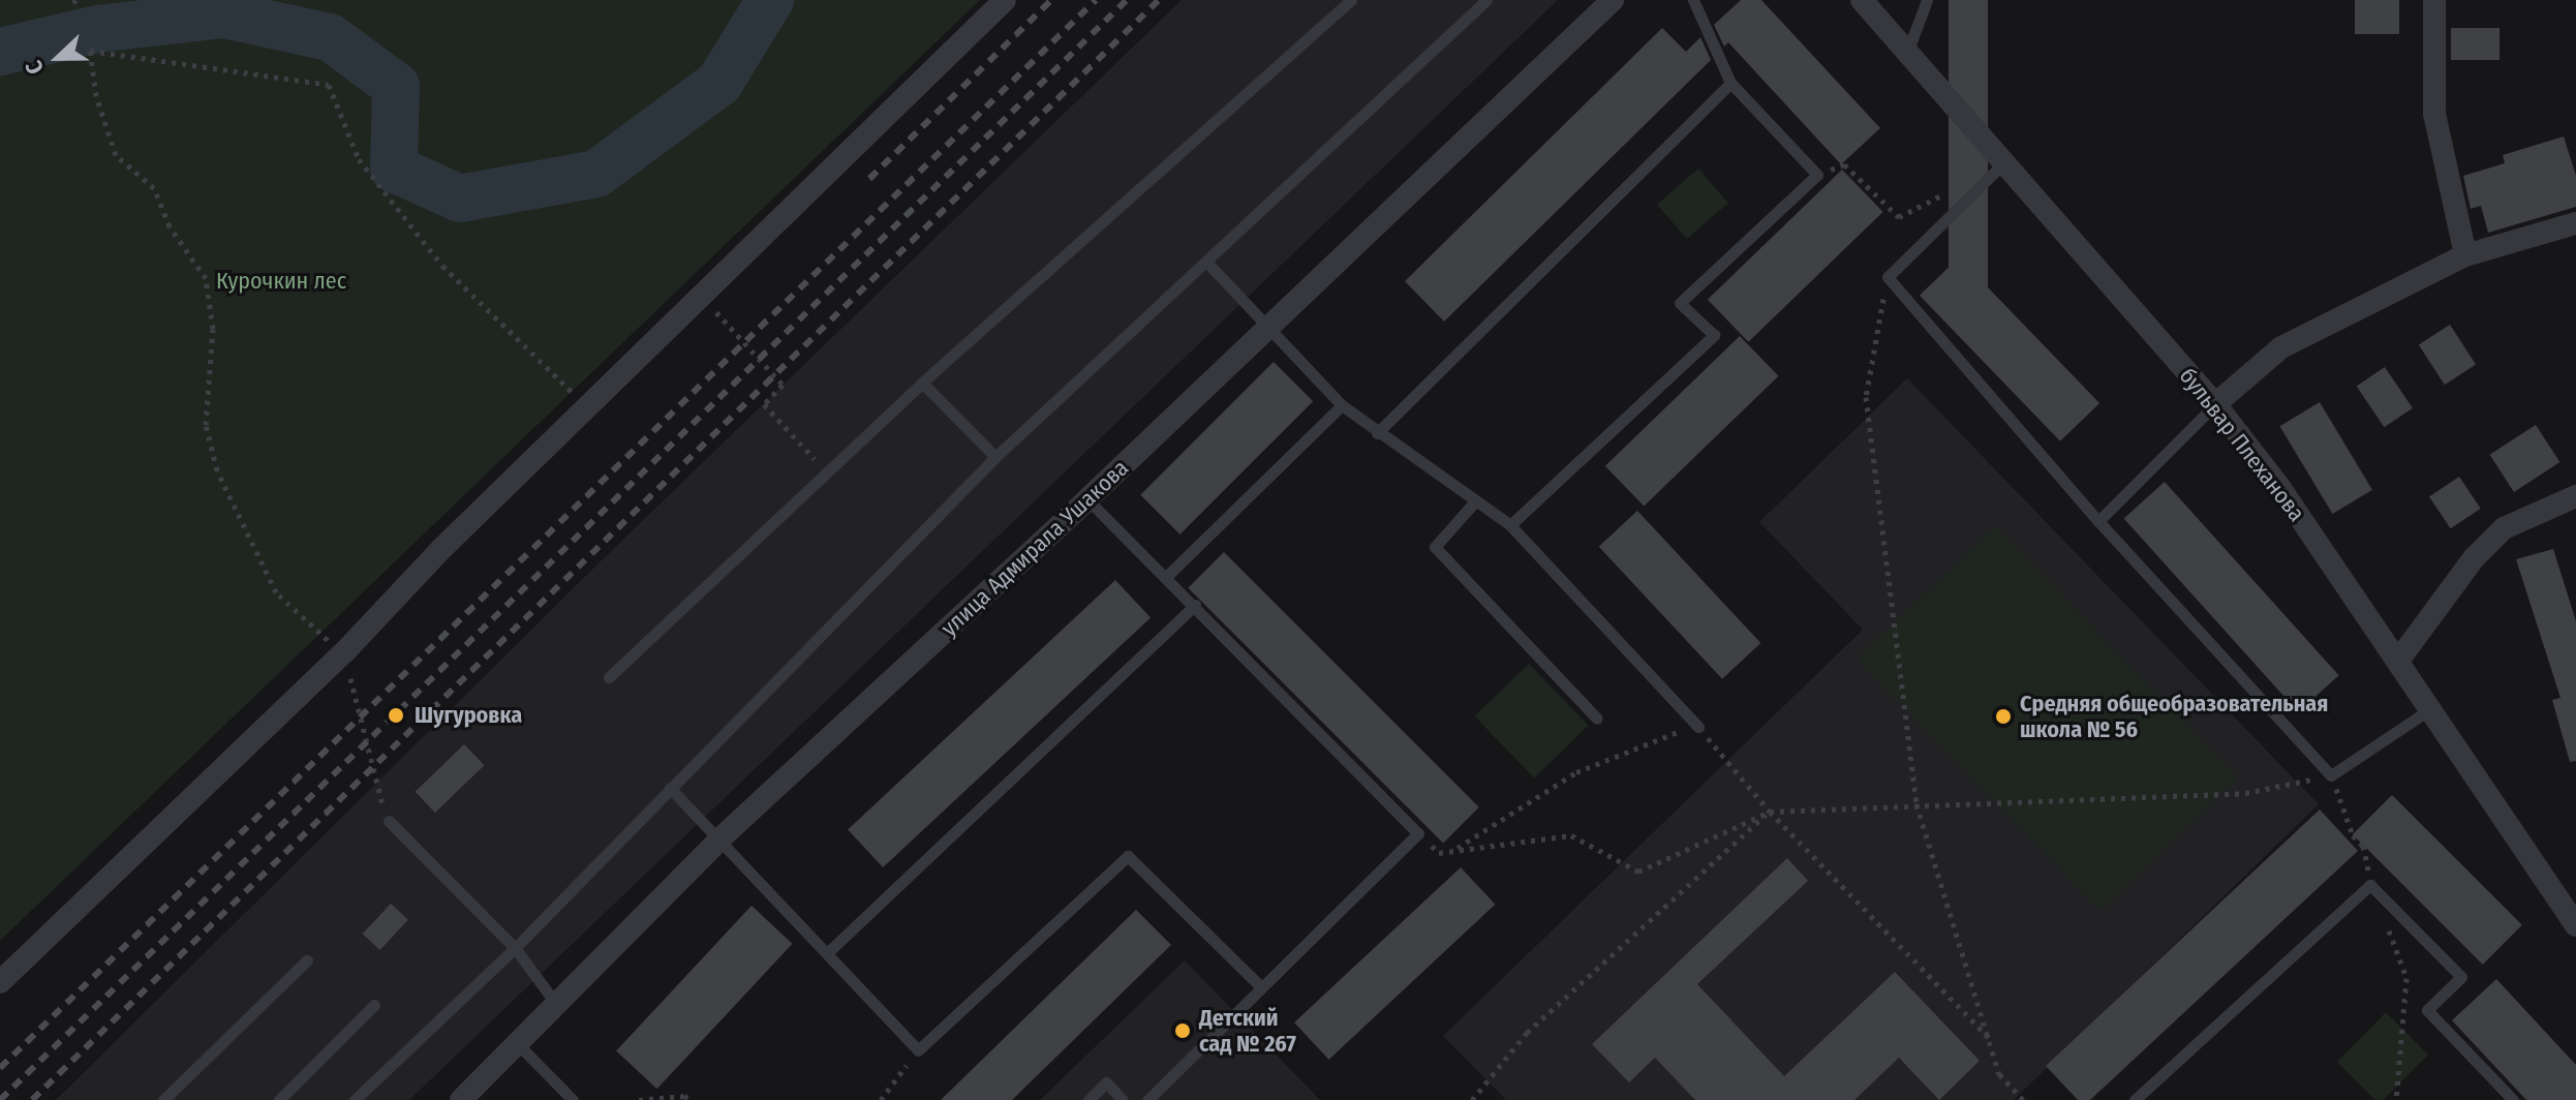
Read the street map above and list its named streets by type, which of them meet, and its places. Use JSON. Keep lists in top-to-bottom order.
{
  "streets": {
    "street": ["бульвар Плеханова", "улица Адмирала Ушакова"]
  },
  "parks": ["Курочкин лес"],
  "places": ["Шугуровка", "Средняя общеобразовательная школа № 56", "Детский сад № 267"],
  "north": "left"
}
